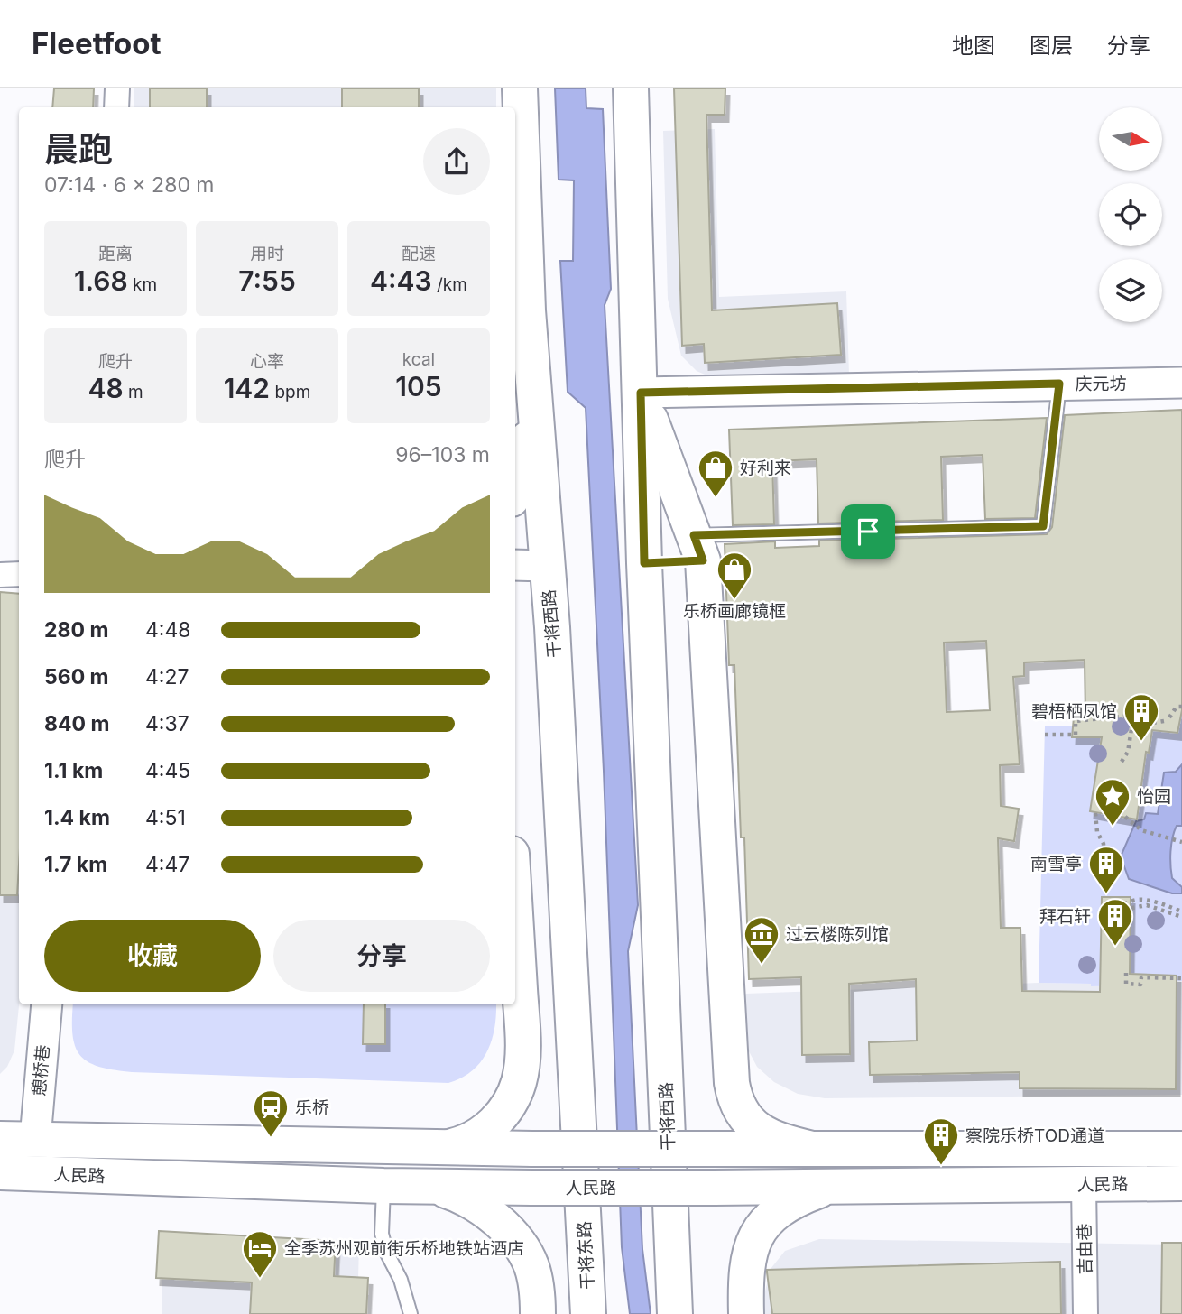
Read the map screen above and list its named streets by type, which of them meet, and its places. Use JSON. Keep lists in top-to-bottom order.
{
  "streets": {
    "main road": ["干将西路", "人民路", "干将东路"],
    "street": ["庆元坊", "憩桥巷", "吉由巷"]
  },
  "crossings": [
    ["庆元坊", "干将西路"],
    ["干将西路", "干将东路"],
    ["憩桥巷", "人民路"],
    ["人民路", "吉由巷"]
  ],
  "places": {
    "shop": ["好利来", "乐桥画廊镜框"],
    "building": [
      "碧梧栖凤馆",
      "南雪亭",
      "拜石轩",
      "察院乐桥TOD通道"
    ],
    "place": ["怡园"],
    "museum": ["过云楼陈列馆"],
    "station": ["乐桥"],
    "hotel": ["全季苏州观前街乐桥地铁站酒店"]
  },
  "north": "right",
  "page": {
    "header": "Fleetfoot",
    "nav": ["地图", "图层", "分享"],
    "heading": ["晨跑", "07:14 · 6 × 280 m"],
    "stats": [
      ["距离", "1.68 km"],
      ["用时", "7:55"],
      ["配速", "4:43 /km"],
      ["爬升", "48 m"],
      ["心率", "142 bpm"],
      ["kcal", "105"]
    ],
    "chart": ["爬升", "96–103 m"],
    "list": [
      {
        "name": "280 m",
        "note": "4:48"
      },
      {
        "name": "560 m",
        "note": "4:27"
      },
      {
        "name": "840 m",
        "note": "4:37"
      },
      {
        "name": "1.1 km",
        "note": "4:45"
      },
      {
        "name": "1.4 km",
        "note": "4:51"
      },
      {
        "name": "1.7 km",
        "note": "4:47"
      }
    ],
    "buttons": ["收藏", "分享"]
  }
}
